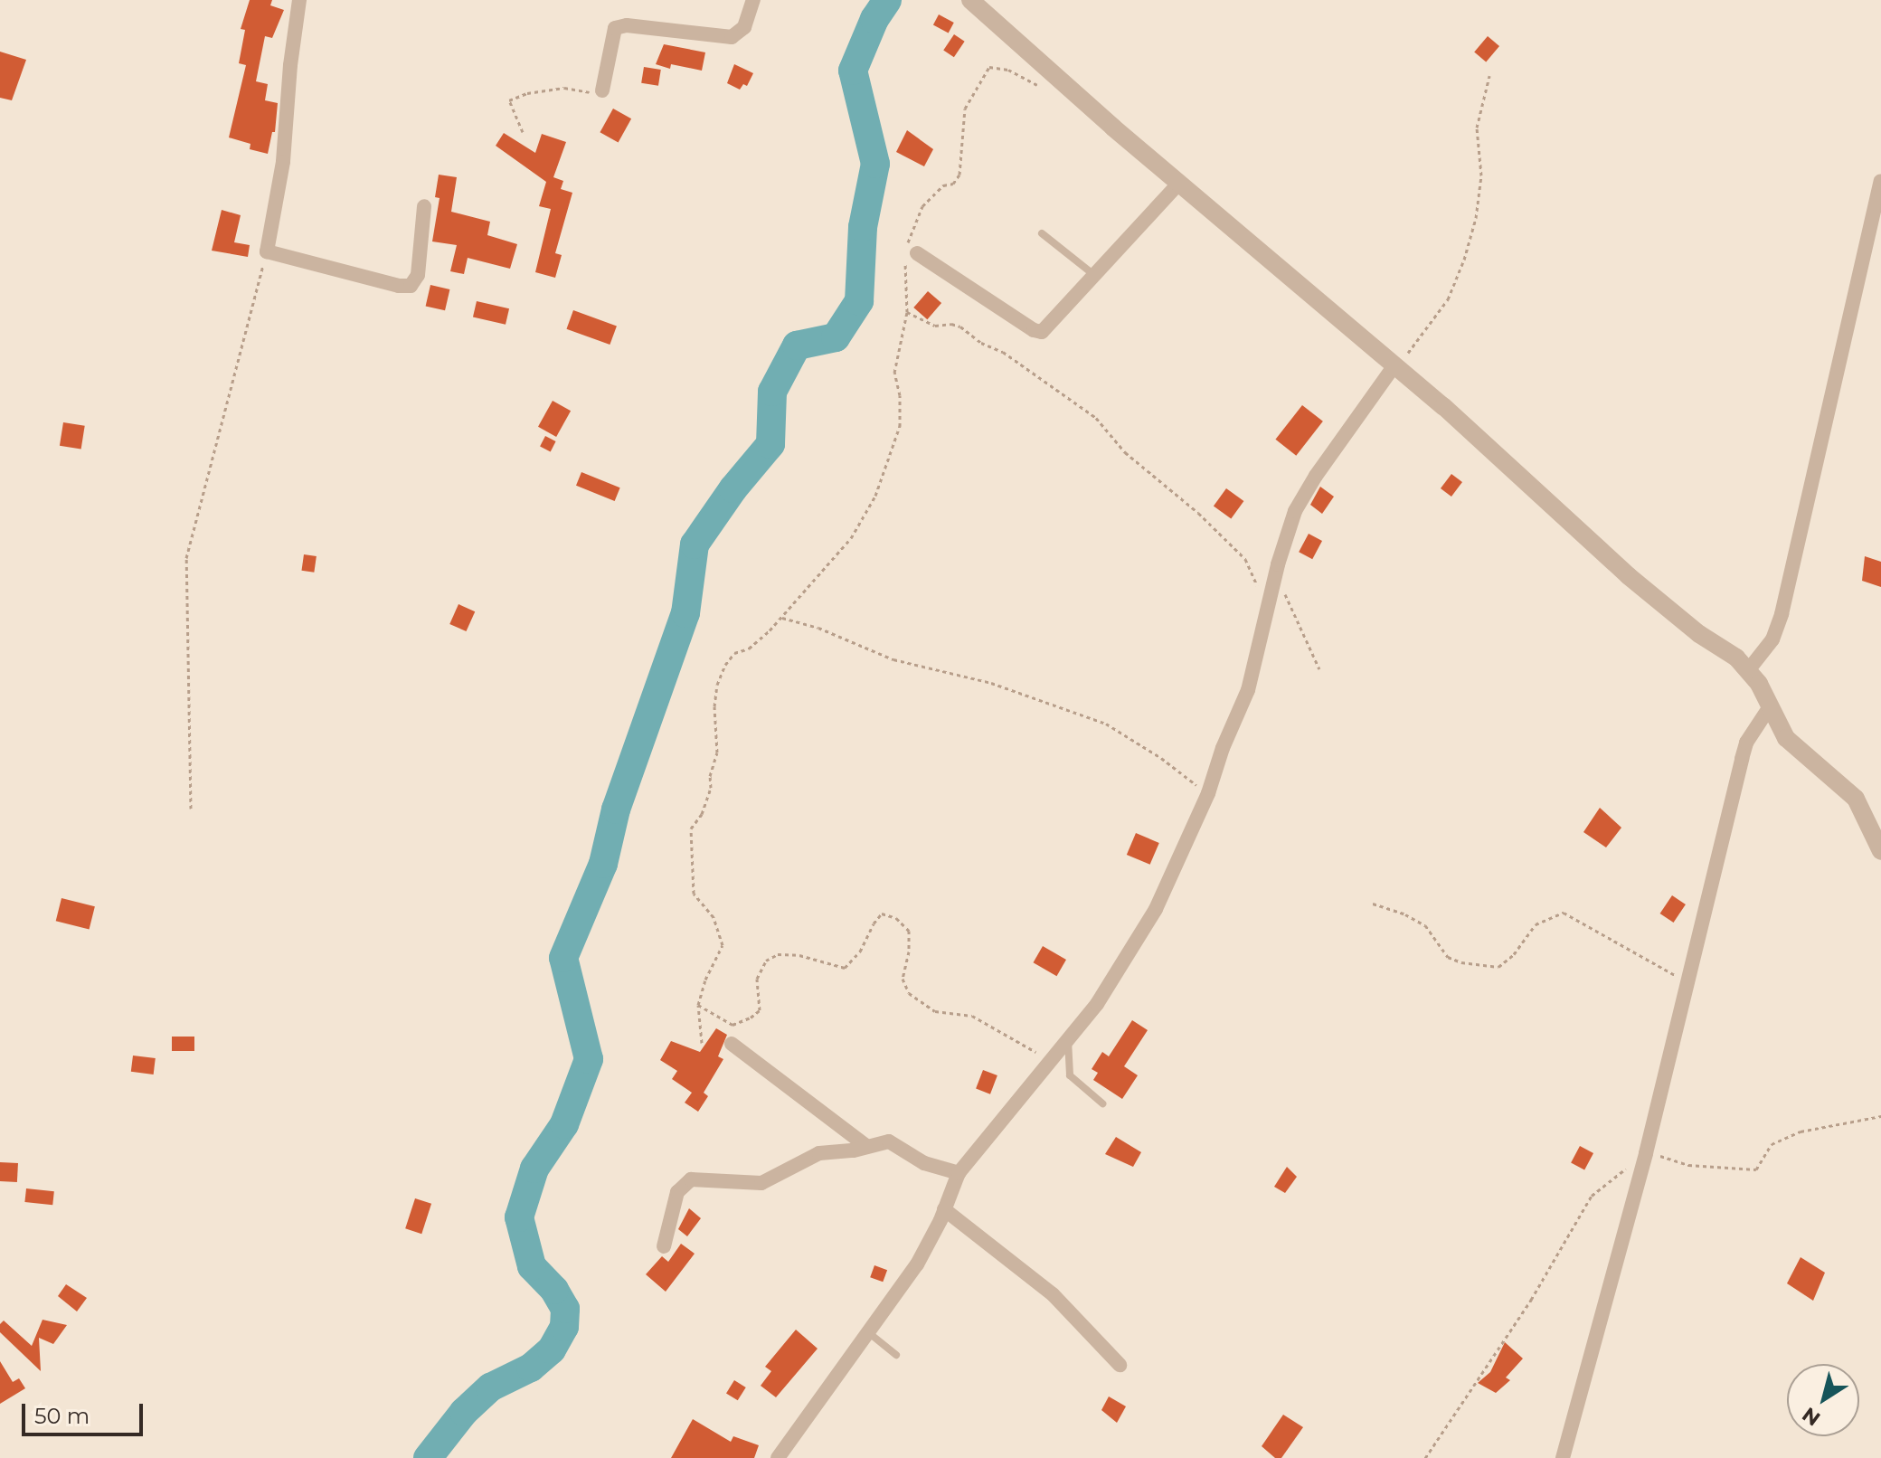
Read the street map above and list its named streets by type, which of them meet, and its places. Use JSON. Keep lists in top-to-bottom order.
{
  "scale_bar": "50 m",
  "north": "bottom left"
}
